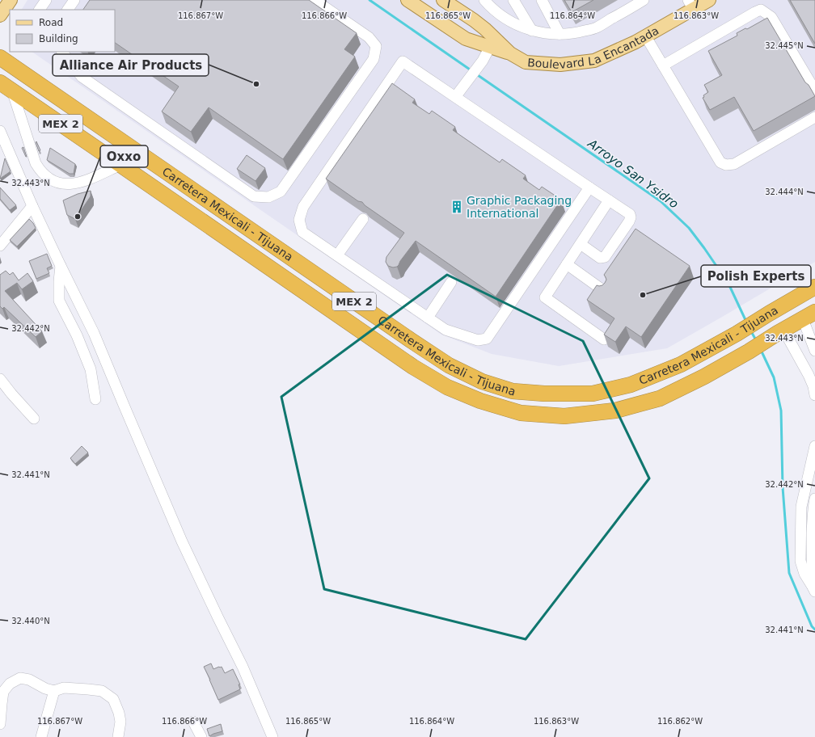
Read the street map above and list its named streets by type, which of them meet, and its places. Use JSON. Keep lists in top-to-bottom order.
{
  "streets": {
    "highway": ["MEX 2", "Carretera Mexicali - Tijuana"],
    "main road": ["Boulevard La Encantada"]
  },
  "water": ["Arroyo San Ysidro"],
  "places": {
    "other": ["Alliance Air Products", "Oxxo", "Polish Experts"],
    "building": ["Graphic Packaging International"]
  },
  "legend": ["Road", "Building"],
  "coordinates": [
    "116.867°W",
    "116.866°W",
    "116.865°W",
    "116.864°W",
    "116.863°W",
    "32.445°N",
    "32.443°N",
    "32.444°N",
    "32.442°N",
    "32.441°N",
    "32.440°N",
    "116.862°W"
  ]
}
